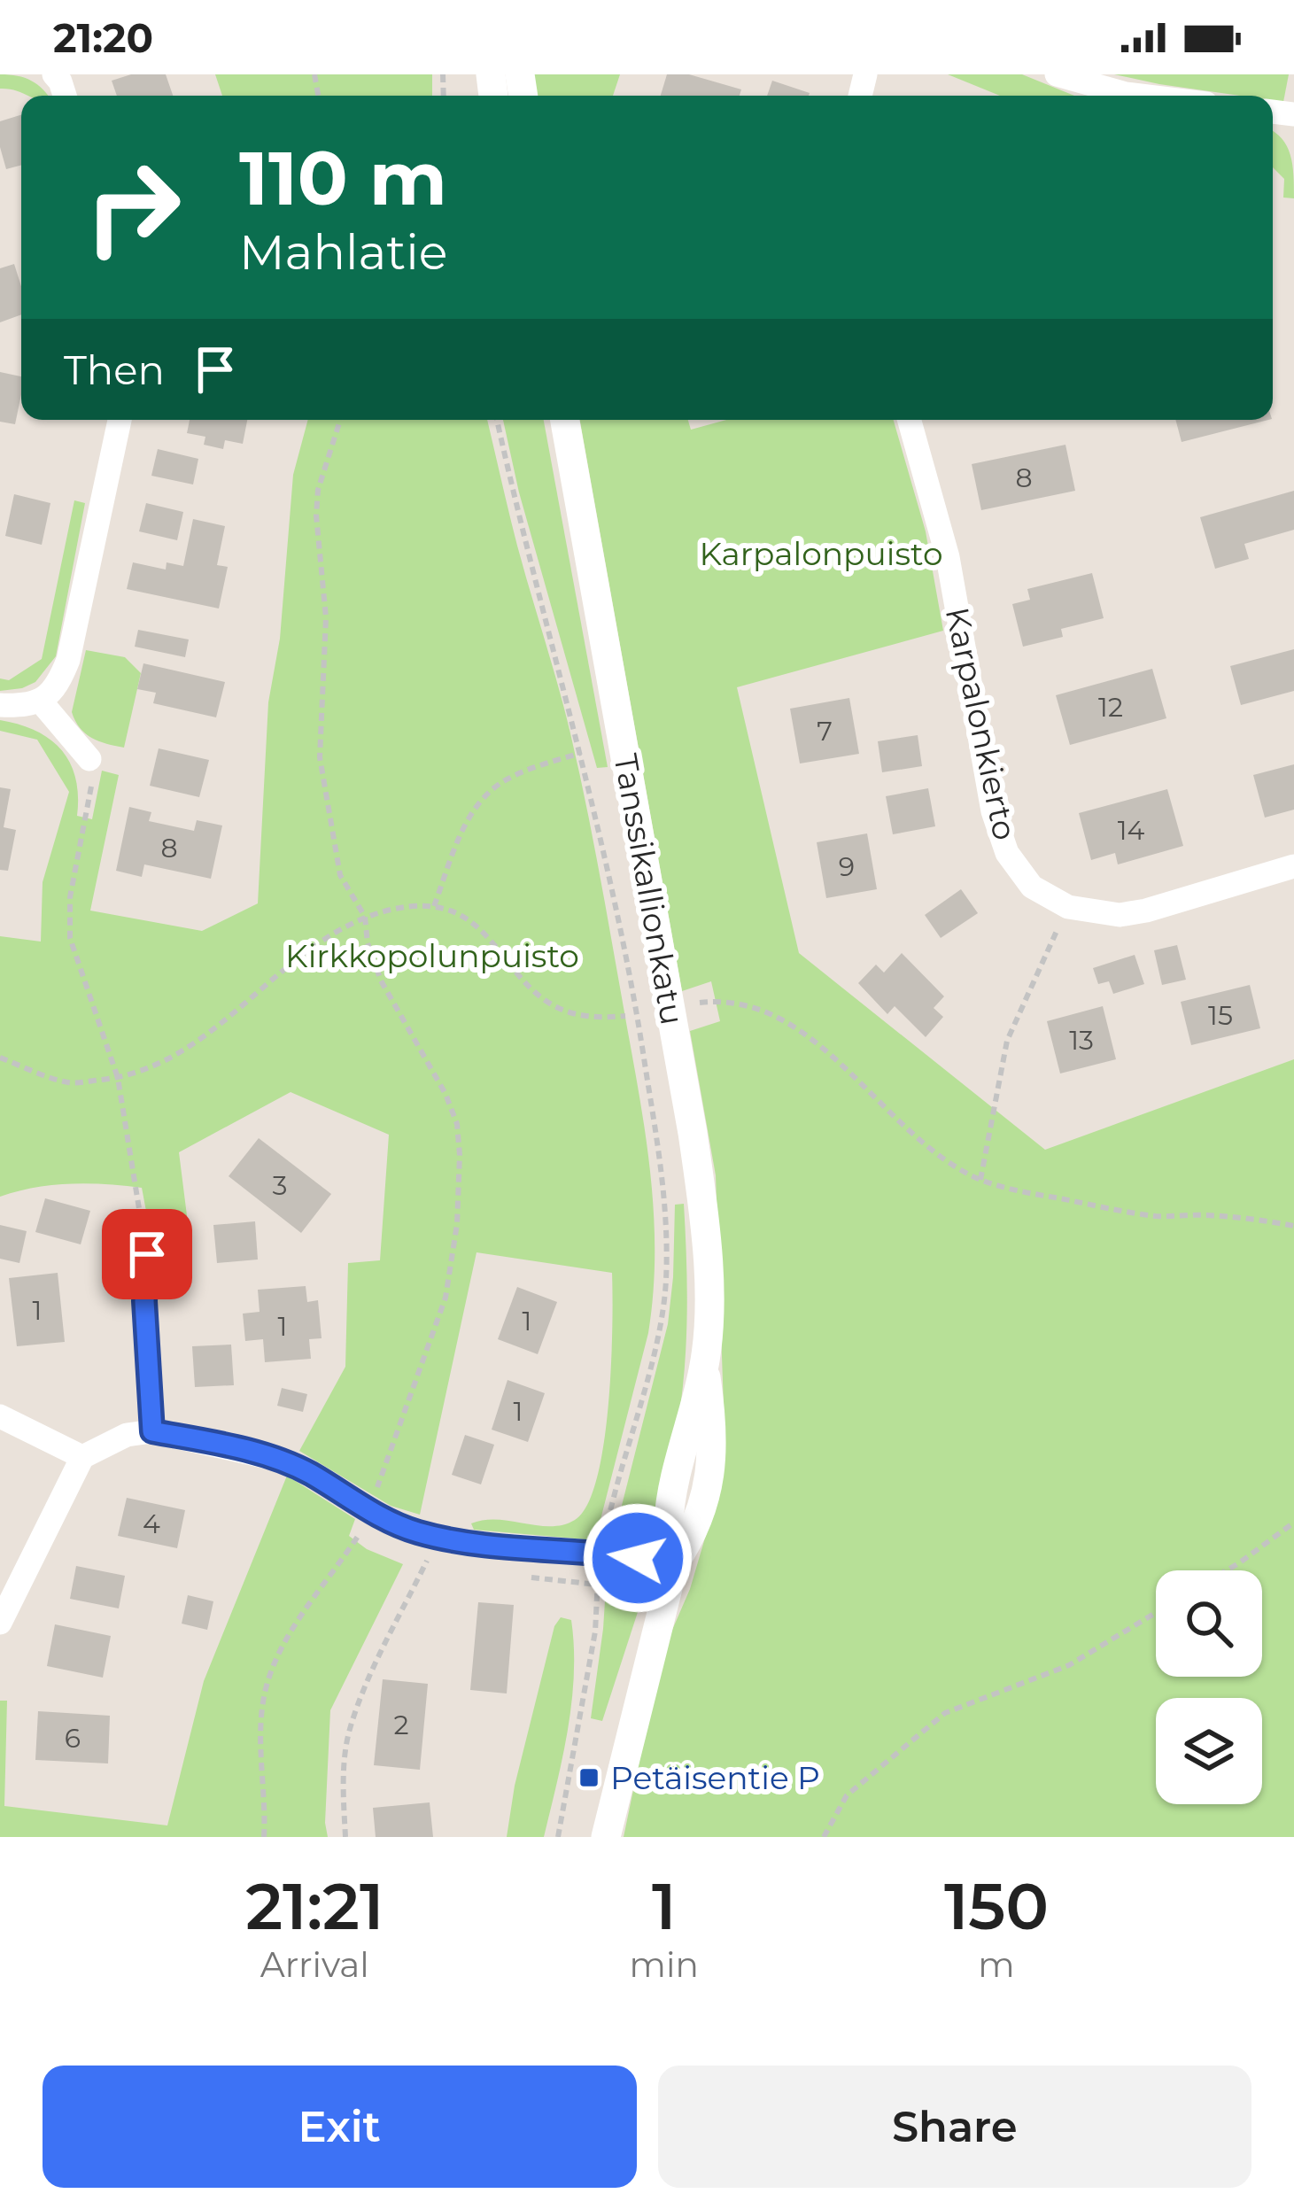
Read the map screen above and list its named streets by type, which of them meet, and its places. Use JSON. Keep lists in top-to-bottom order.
{
  "streets": {
    "street": ["Karpalonkierto", "Tanssikallionkatu"]
  },
  "parks": ["Karpalonpuisto", "Kirkkopolunpuisto"],
  "places": {
    "transit": ["Petäisentie P"]
  },
  "house_numbers": [
    "8",
    "12",
    "7",
    "14",
    "8",
    "9",
    "15",
    "13",
    "3",
    "1",
    "1",
    "1",
    "1",
    "4",
    "2",
    "6"
  ],
  "page": {
    "status": "21:20",
    "turn": ["110 m", "Mahlatie"],
    "then": "Then",
    "eta": [
      "21:21",
      "Arrival",
      "1",
      "min",
      "150",
      "m"
    ],
    "buttons": ["Exit", "Share"]
  }
}
